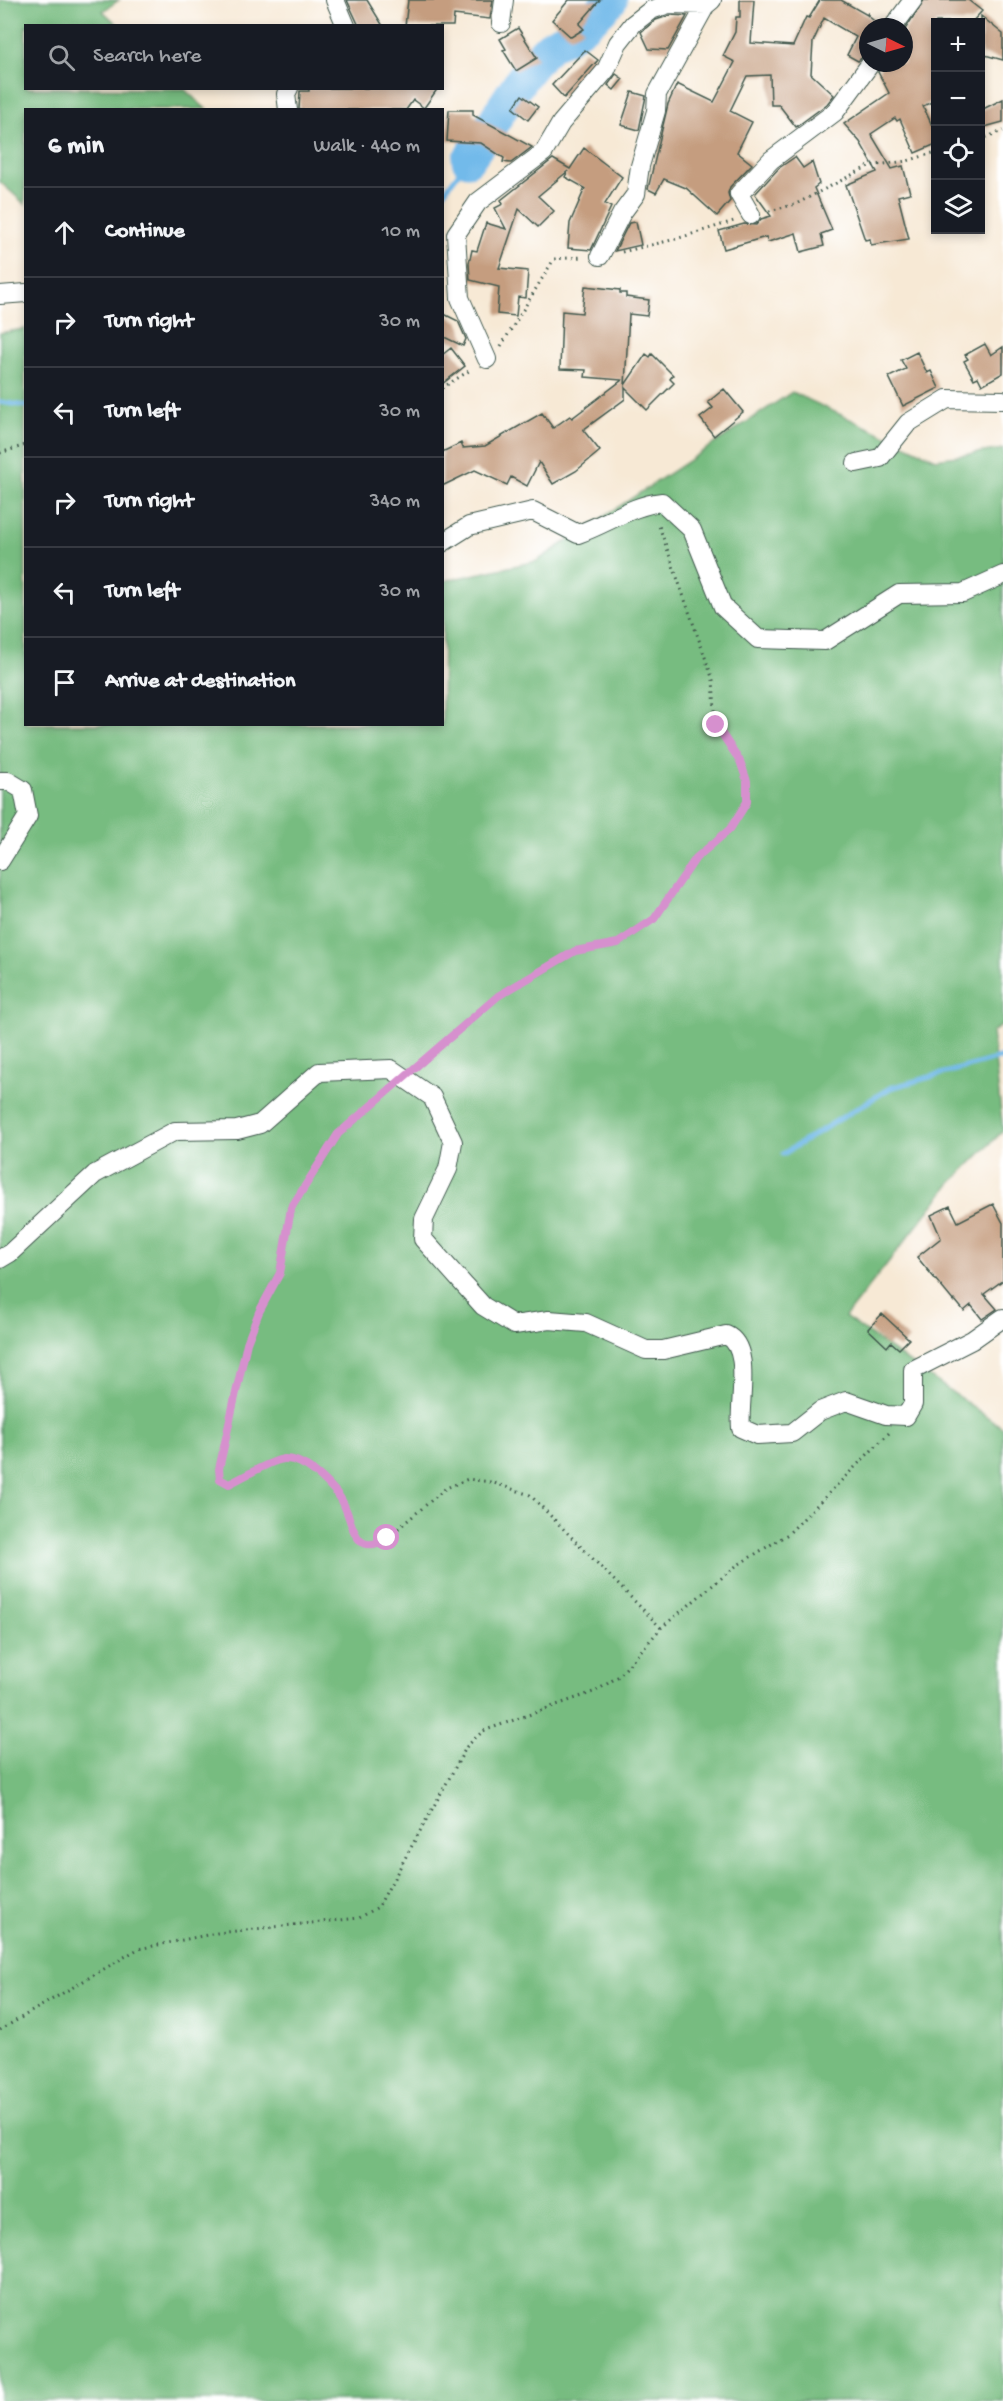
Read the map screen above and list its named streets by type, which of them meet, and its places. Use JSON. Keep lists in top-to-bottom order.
{
  "north": "right",
  "page": {
    "map_buttons": ["+", "−"],
    "search": "Search here",
    "heading": ["6 min", "Walk · 440 m"],
    "list": [
      ["Continue", "10 m"],
      ["Turn right", "30 m"],
      ["Turn left", "30 m"],
      ["Turn right", "340 m"],
      ["Turn left", "30 m"],
      "Arrive at destination"
    ]
  }
}
